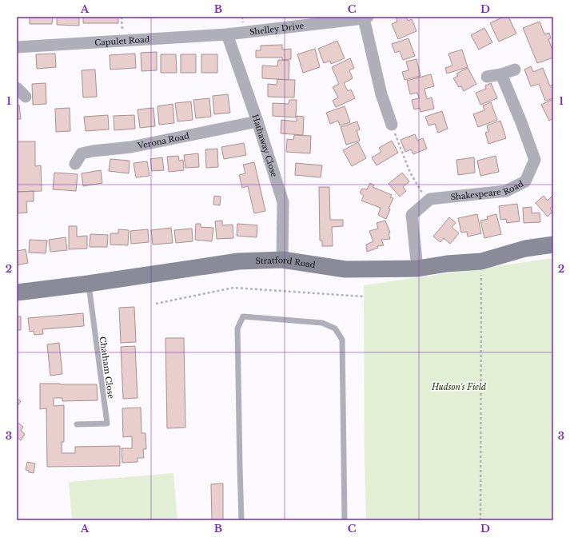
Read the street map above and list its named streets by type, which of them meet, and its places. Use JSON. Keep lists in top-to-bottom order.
{
  "streets": {
    "street": [
      "Shelley Drive",
      "Capulet Road",
      "Verona Road",
      "Hathaway Close",
      "Shakespeare Road",
      "Stratford Road"
    ],
    "lane": ["Chatham Close"]
  },
  "crossings": [
    ["Shelley Drive", "Capulet Road"],
    ["Shelley Drive", "Hathaway Close"],
    ["Capulet Road", "Hathaway Close"],
    ["Verona Road", "Hathaway Close"],
    ["Hathaway Close", "Stratford Road"],
    ["Shakespeare Road", "Stratford Road"],
    ["Stratford Road", "Chatham Close"]
  ],
  "parks": ["Hudson's Field"],
  "grid": {
    "columns": [
      "A",
      "B",
      "C",
      "D"
    ],
    "rows": ["1", "2", "3"]
  }
}
